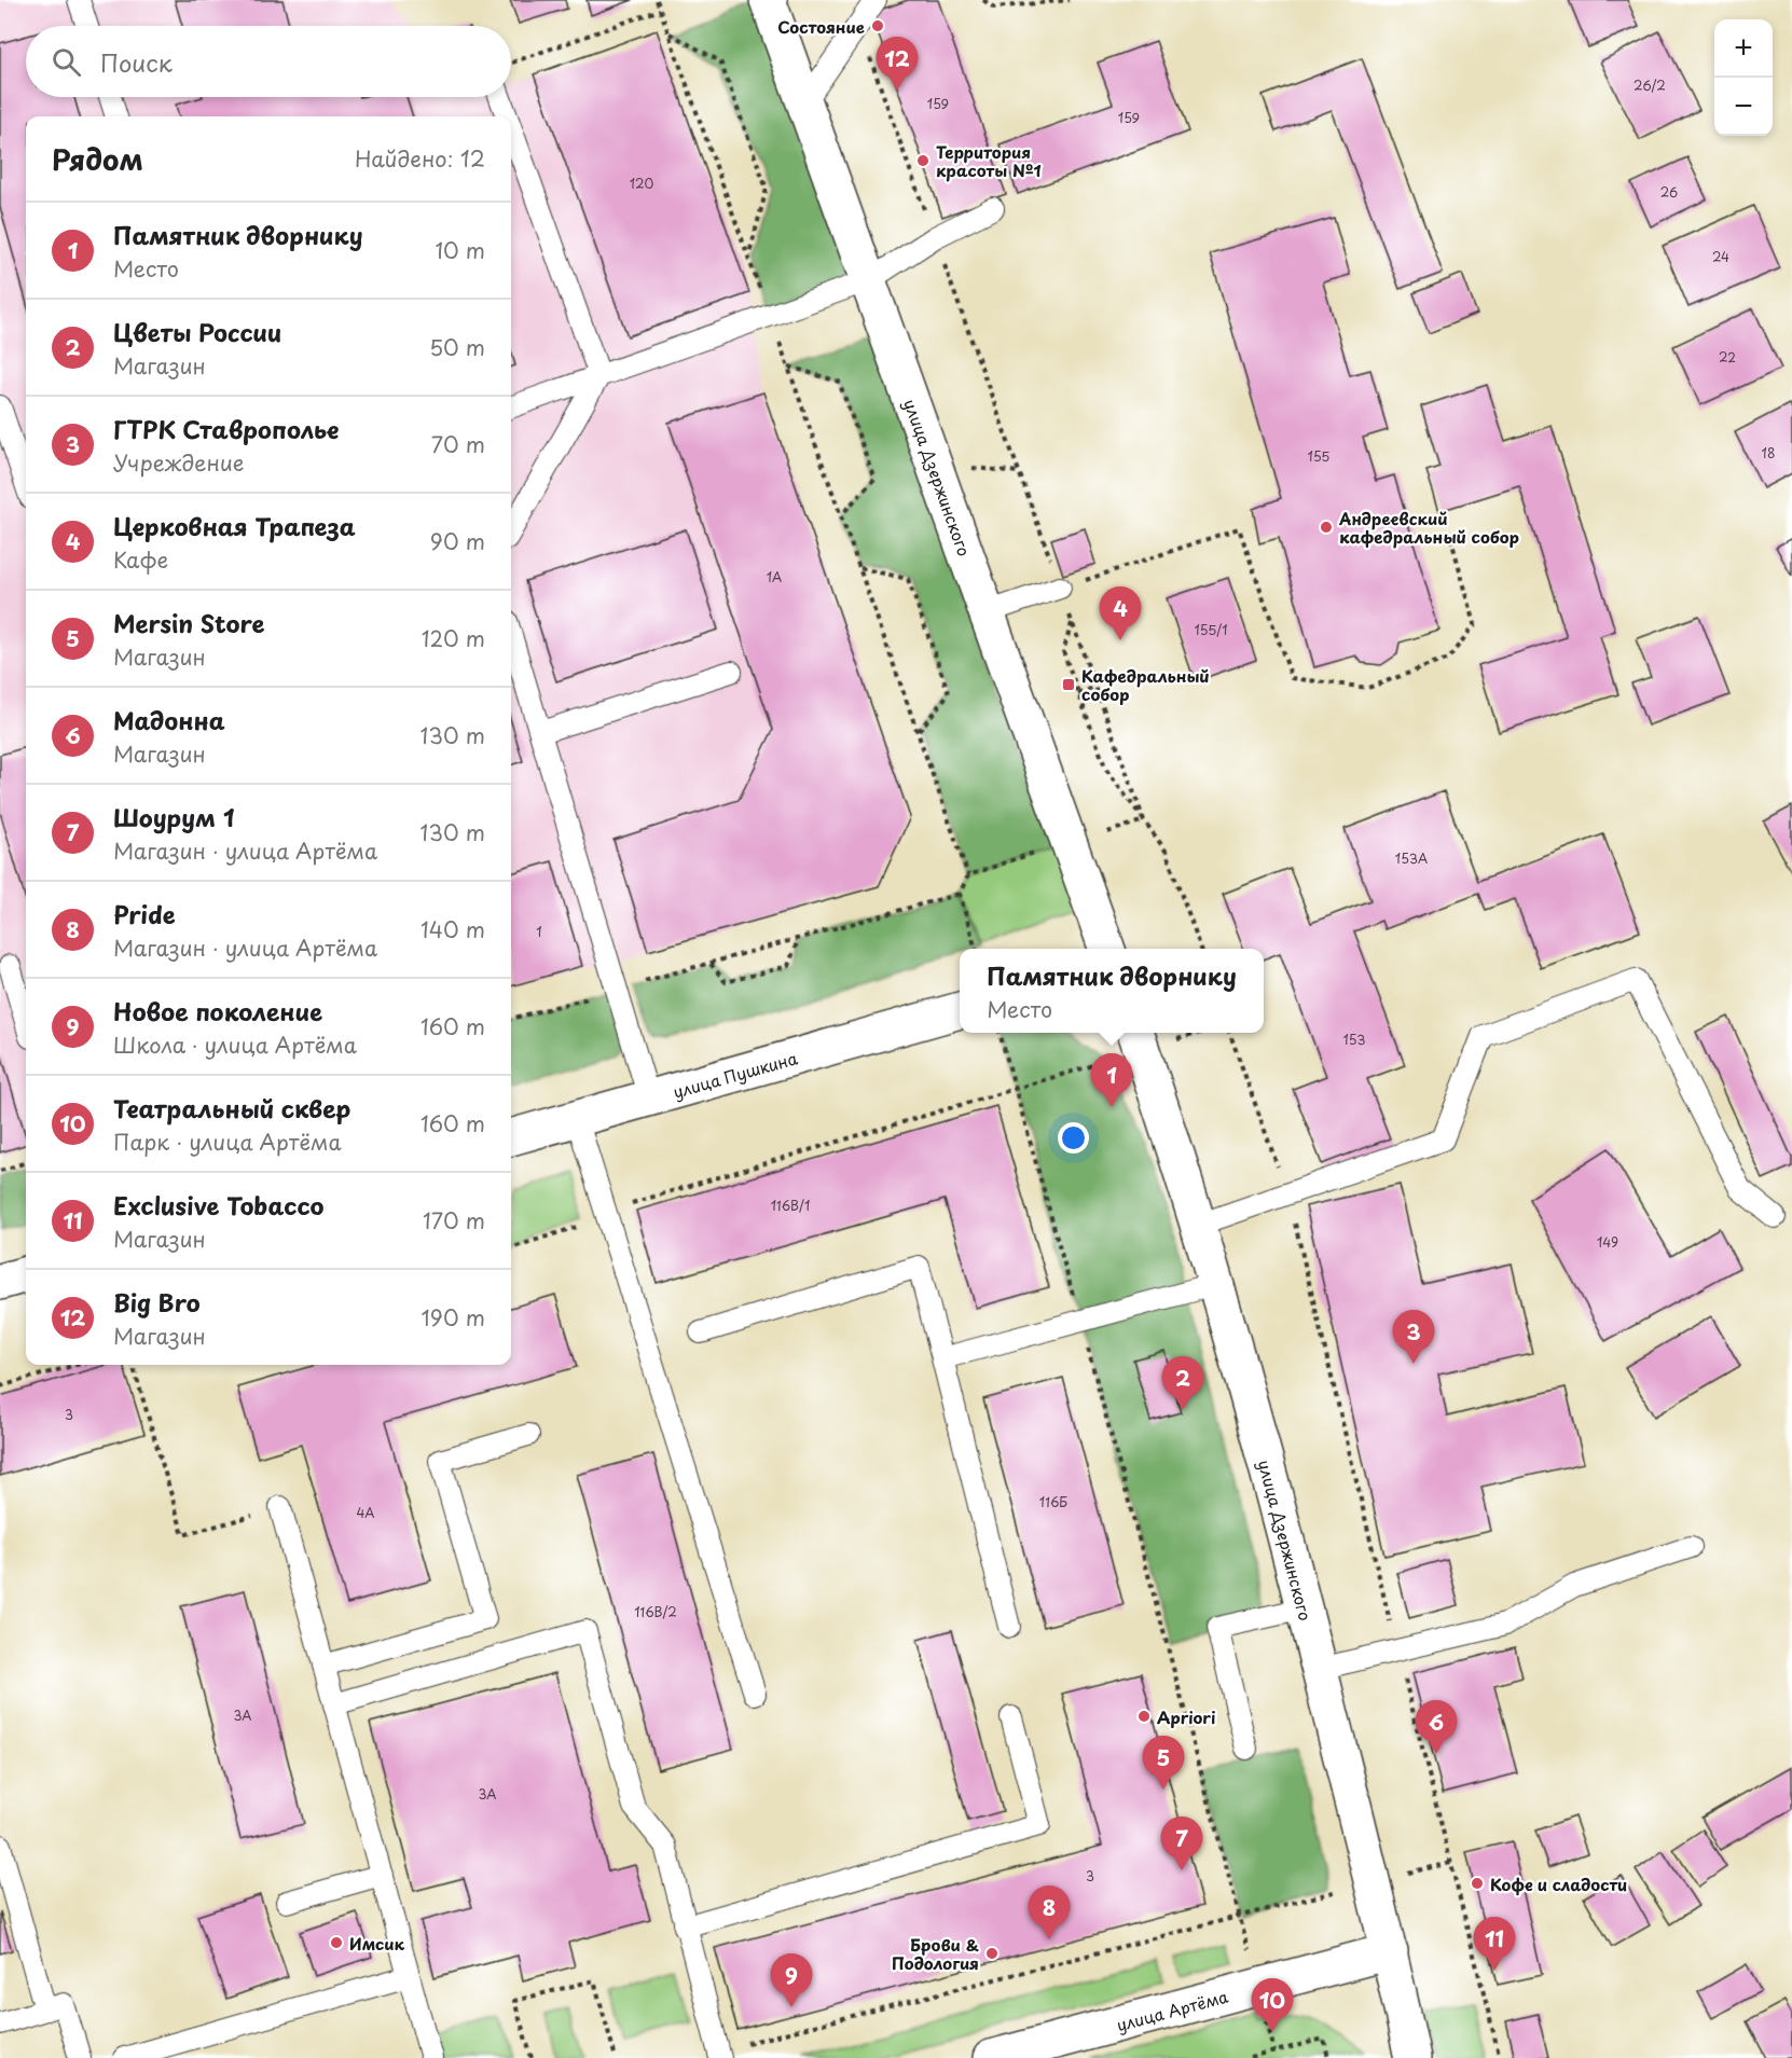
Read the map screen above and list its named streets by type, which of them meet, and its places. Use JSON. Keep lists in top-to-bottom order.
{
  "streets": {
    "street": ["улица Дзержинского", "улица Пушкина", "улица Артёма"]
  },
  "crossings": [
    ["улица Дзержинского", "улица Артёма"]
  ],
  "places": {
    "other": [
      "Состояние",
      "Территория красоты №1",
      "Андреевский кафедральный собор",
      "Apriori",
      "Кофе и сладости",
      "Имсик",
      "Брови & Подология"
    ],
    "transit": ["Кафедральный собор"]
  },
  "house_numbers": [
    "26/2",
    "159",
    "159",
    "120",
    "26",
    "24",
    "22",
    "18",
    "155",
    "1А",
    "155/1",
    "153А",
    "1",
    "153",
    "116В/1",
    "149",
    "3",
    "116Б",
    "4А",
    "116В/2",
    "3А",
    "3А",
    "3"
  ],
  "page": {
    "map_buttons": ["+", "−"],
    "search": "Поиск",
    "pins": [
      "12",
      "4",
      "1",
      "3",
      "2",
      "6",
      "5",
      "7",
      "8",
      "11",
      "9",
      "10"
    ],
    "heading": ["Рядом", "Найдено: 12"],
    "list": [
      {
        "mark": "1",
        "name": "Памятник дворнику",
        "note": "Место",
        "value": "10 m"
      },
      {
        "mark": "2",
        "name": "Цветы России",
        "note": "Магазин",
        "value": "50 m"
      },
      {
        "mark": "3",
        "name": "ГТРК Ставрополье",
        "note": "Учреждение",
        "value": "70 m"
      },
      {
        "mark": "4",
        "name": "Церковная Трапеза",
        "note": "Кафе",
        "value": "90 m"
      },
      {
        "mark": "5",
        "name": "Mersin Store",
        "note": "Магазин",
        "value": "120 m"
      },
      {
        "mark": "6",
        "name": "Мадонна",
        "note": "Магазин",
        "value": "130 m"
      },
      {
        "mark": "7",
        "name": "Шоурум 1",
        "note": "Магазин · улица Артёма",
        "value": "130 m"
      },
      {
        "mark": "8",
        "name": "Pride",
        "note": "Магазин · улица Артёма",
        "value": "140 m"
      },
      {
        "mark": "9",
        "name": "Новое поколение",
        "note": "Школа · улица Артёма",
        "value": "160 m"
      },
      {
        "mark": "10",
        "name": "Театральный сквер",
        "note": "Парк · улица Артёма",
        "value": "160 m"
      },
      {
        "mark": "11",
        "name": "Exclusive Tobacco",
        "note": "Магазин",
        "value": "170 m"
      },
      {
        "mark": "12",
        "name": "Big Bro",
        "note": "Магазин",
        "value": "190 m"
      }
    ],
    "popup": ["Памятник дворнику", "Место"]
  }
}
